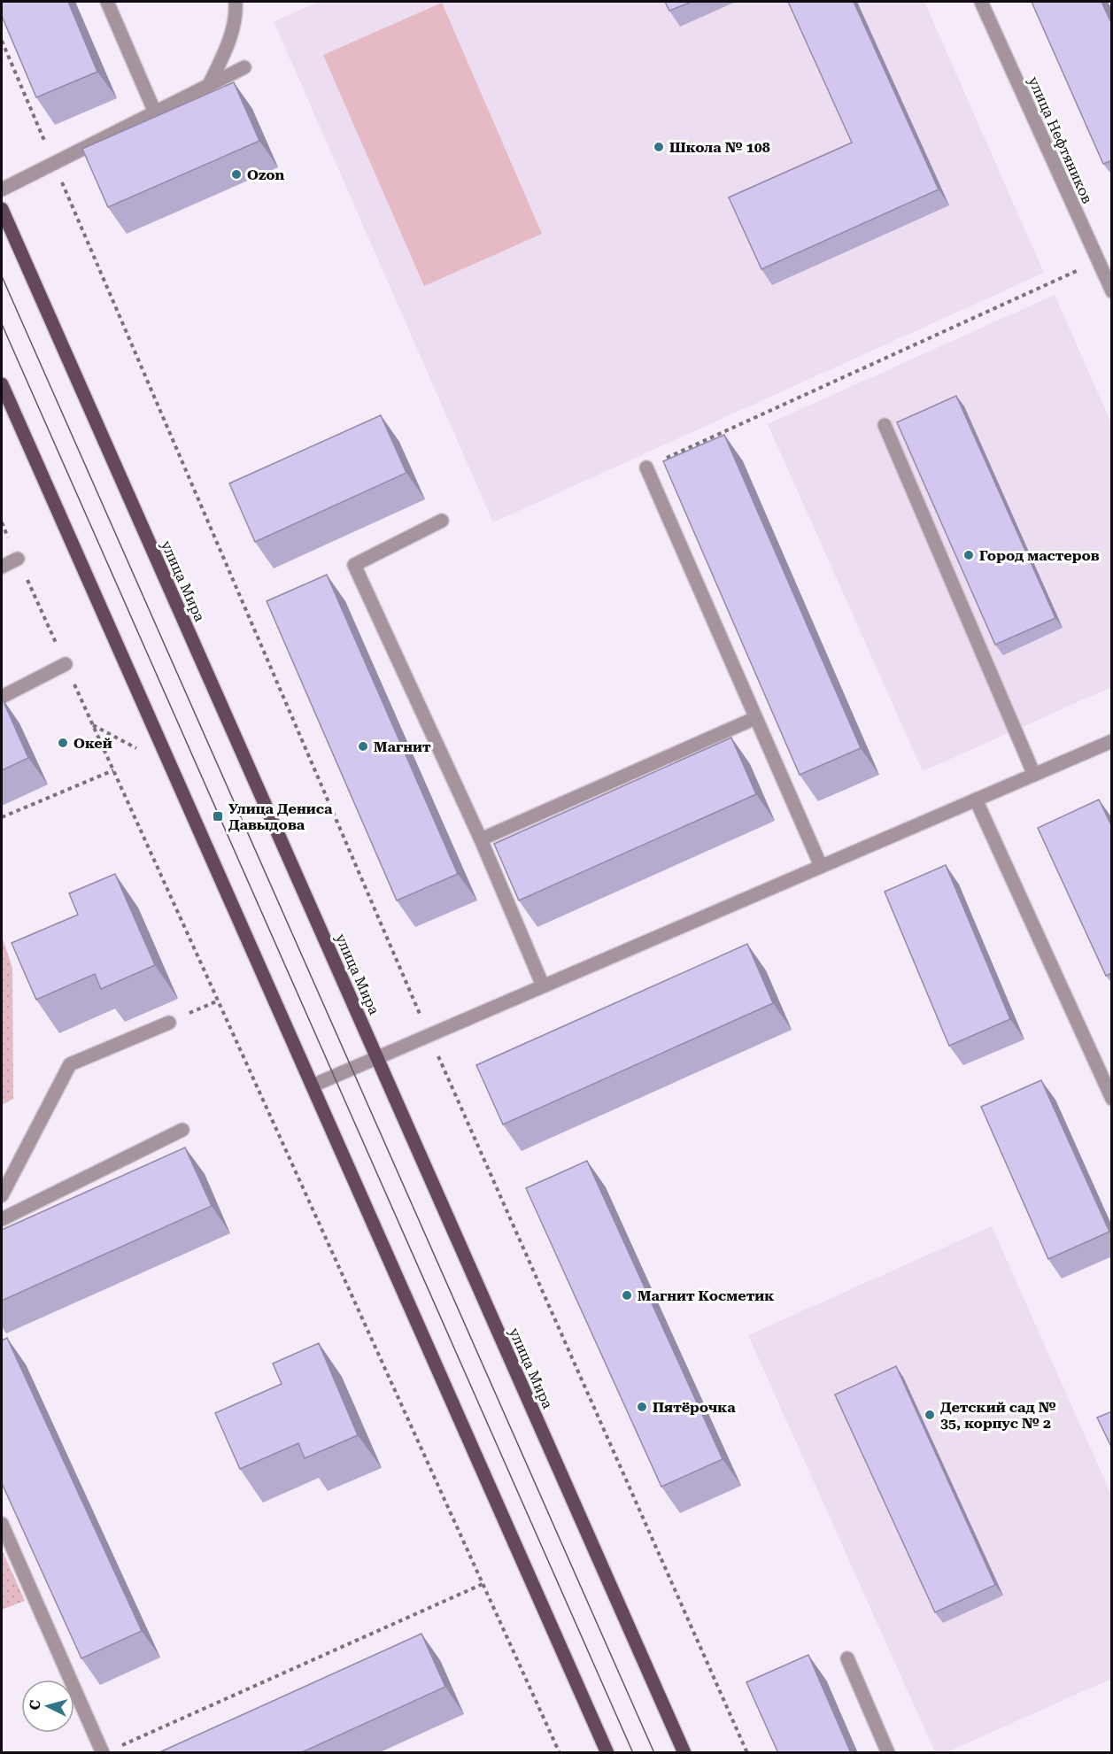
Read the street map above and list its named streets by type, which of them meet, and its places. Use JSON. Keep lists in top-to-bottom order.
{
  "streets": {
    "main road": ["улица Мира"],
    "street": ["улица Нефтяников"]
  },
  "places": {
    "other": [
      "Школа № 108",
      "Ozon",
      "Город мастеров",
      "Окей",
      "Магнит",
      "Магнит Косметик",
      "Пятёрочка",
      "Детский сад № 35, корпус № 2"
    ],
    "transit": ["Улица Дениса Давыдова"]
  },
  "north": "left"
}
